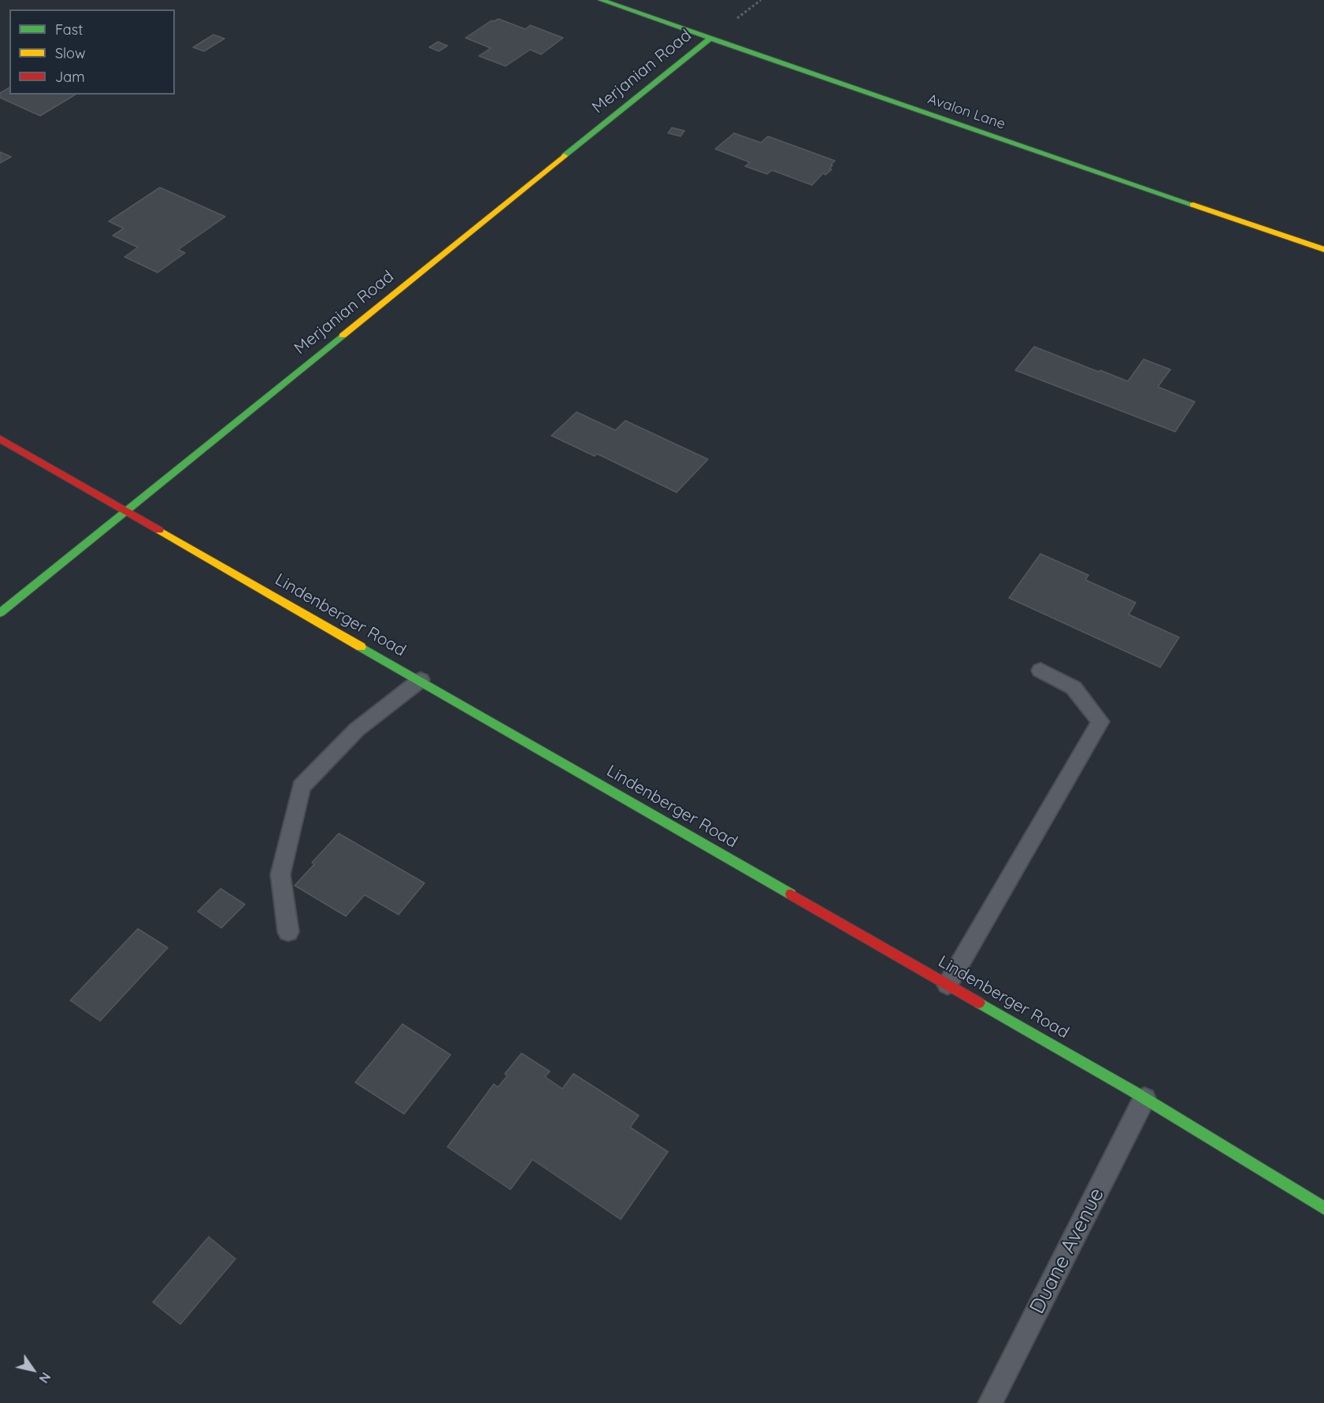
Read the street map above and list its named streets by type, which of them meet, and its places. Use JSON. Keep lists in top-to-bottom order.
{
  "streets": {
    "street": ["Merjanian Road", "Avalon Lane", "Lindenberger Road"],
    "lane": ["Duane Avenue"]
  },
  "crossings": [
    ["Merjanian Road", "Avalon Lane"],
    ["Merjanian Road", "Lindenberger Road"],
    ["Lindenberger Road", "Duane Avenue"]
  ],
  "legend": ["Fast", "Slow", "Jam"],
  "north": "bottom right"
}
